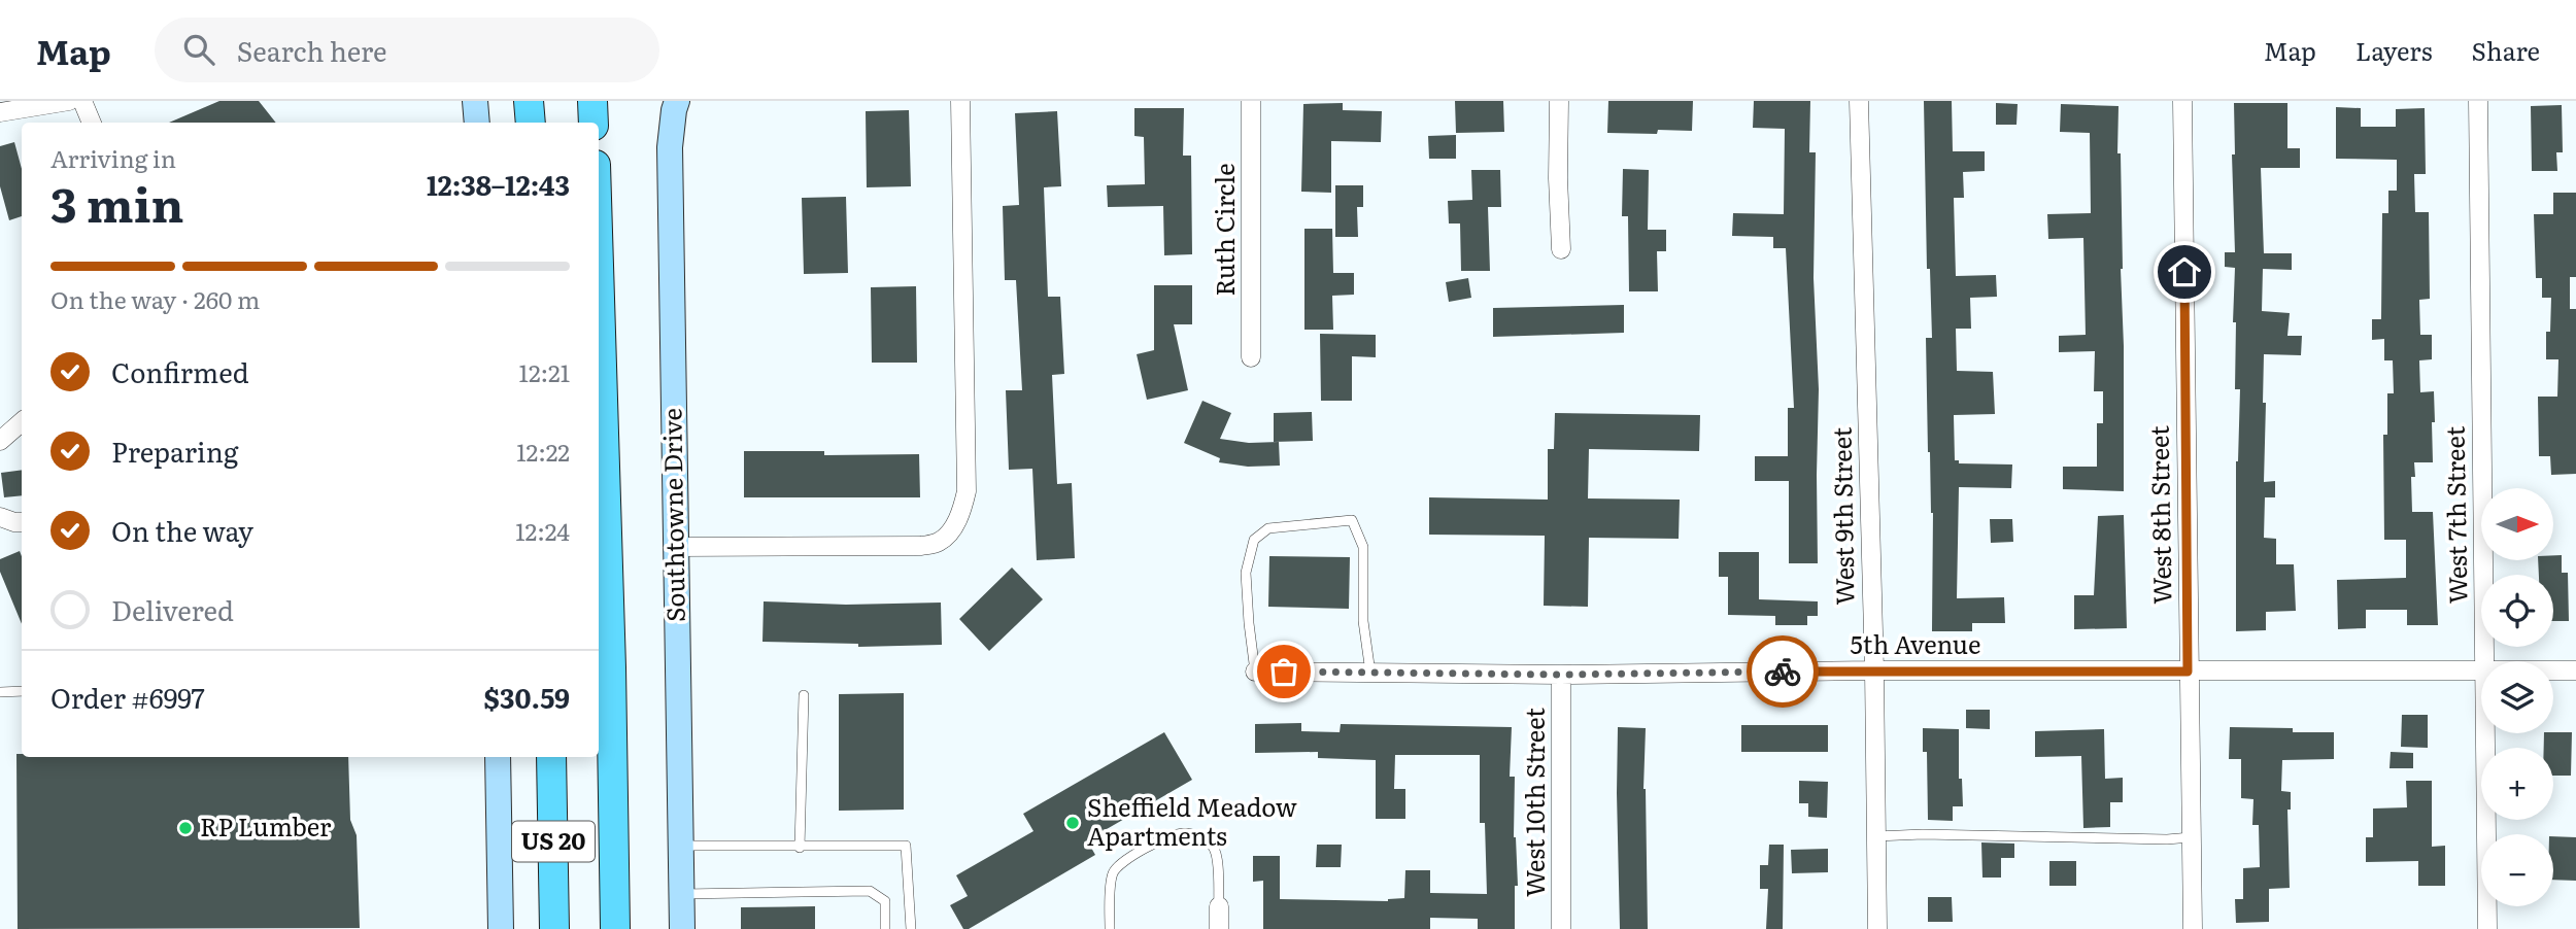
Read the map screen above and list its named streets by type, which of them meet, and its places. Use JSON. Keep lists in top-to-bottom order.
{
  "streets": {
    "main road": ["US 20"],
    "street": [
      "Ruth Circle",
      "Southtowne Drive",
      "West 8th Street",
      "West 7th Street",
      "West 9th Street",
      "5th Avenue",
      "West 10th Street"
    ]
  },
  "crossings": [
    ["West 8th Street", "5th Avenue"],
    ["West 9th Street", "5th Avenue"],
    ["5th Avenue", "West 10th Street"]
  ],
  "places": ["Sheffield Meadow Apartments", "RP Lumber"],
  "north": "right",
  "page": {
    "header": "Map",
    "search": "Search here",
    "nav": ["Map", "Layers", "Share"],
    "heading": ["3 min", "Arriving in", "12:38–12:43"],
    "panel": ["Order #6997", "$30.59"],
    "bar": "On the way · 260 m",
    "list": [
      ["Confirmed", "12:21"],
      ["Preparing", "12:22"],
      ["On the way", "12:24"],
      "Delivered"
    ],
    "map_buttons": ["+", "−"]
  }
}
